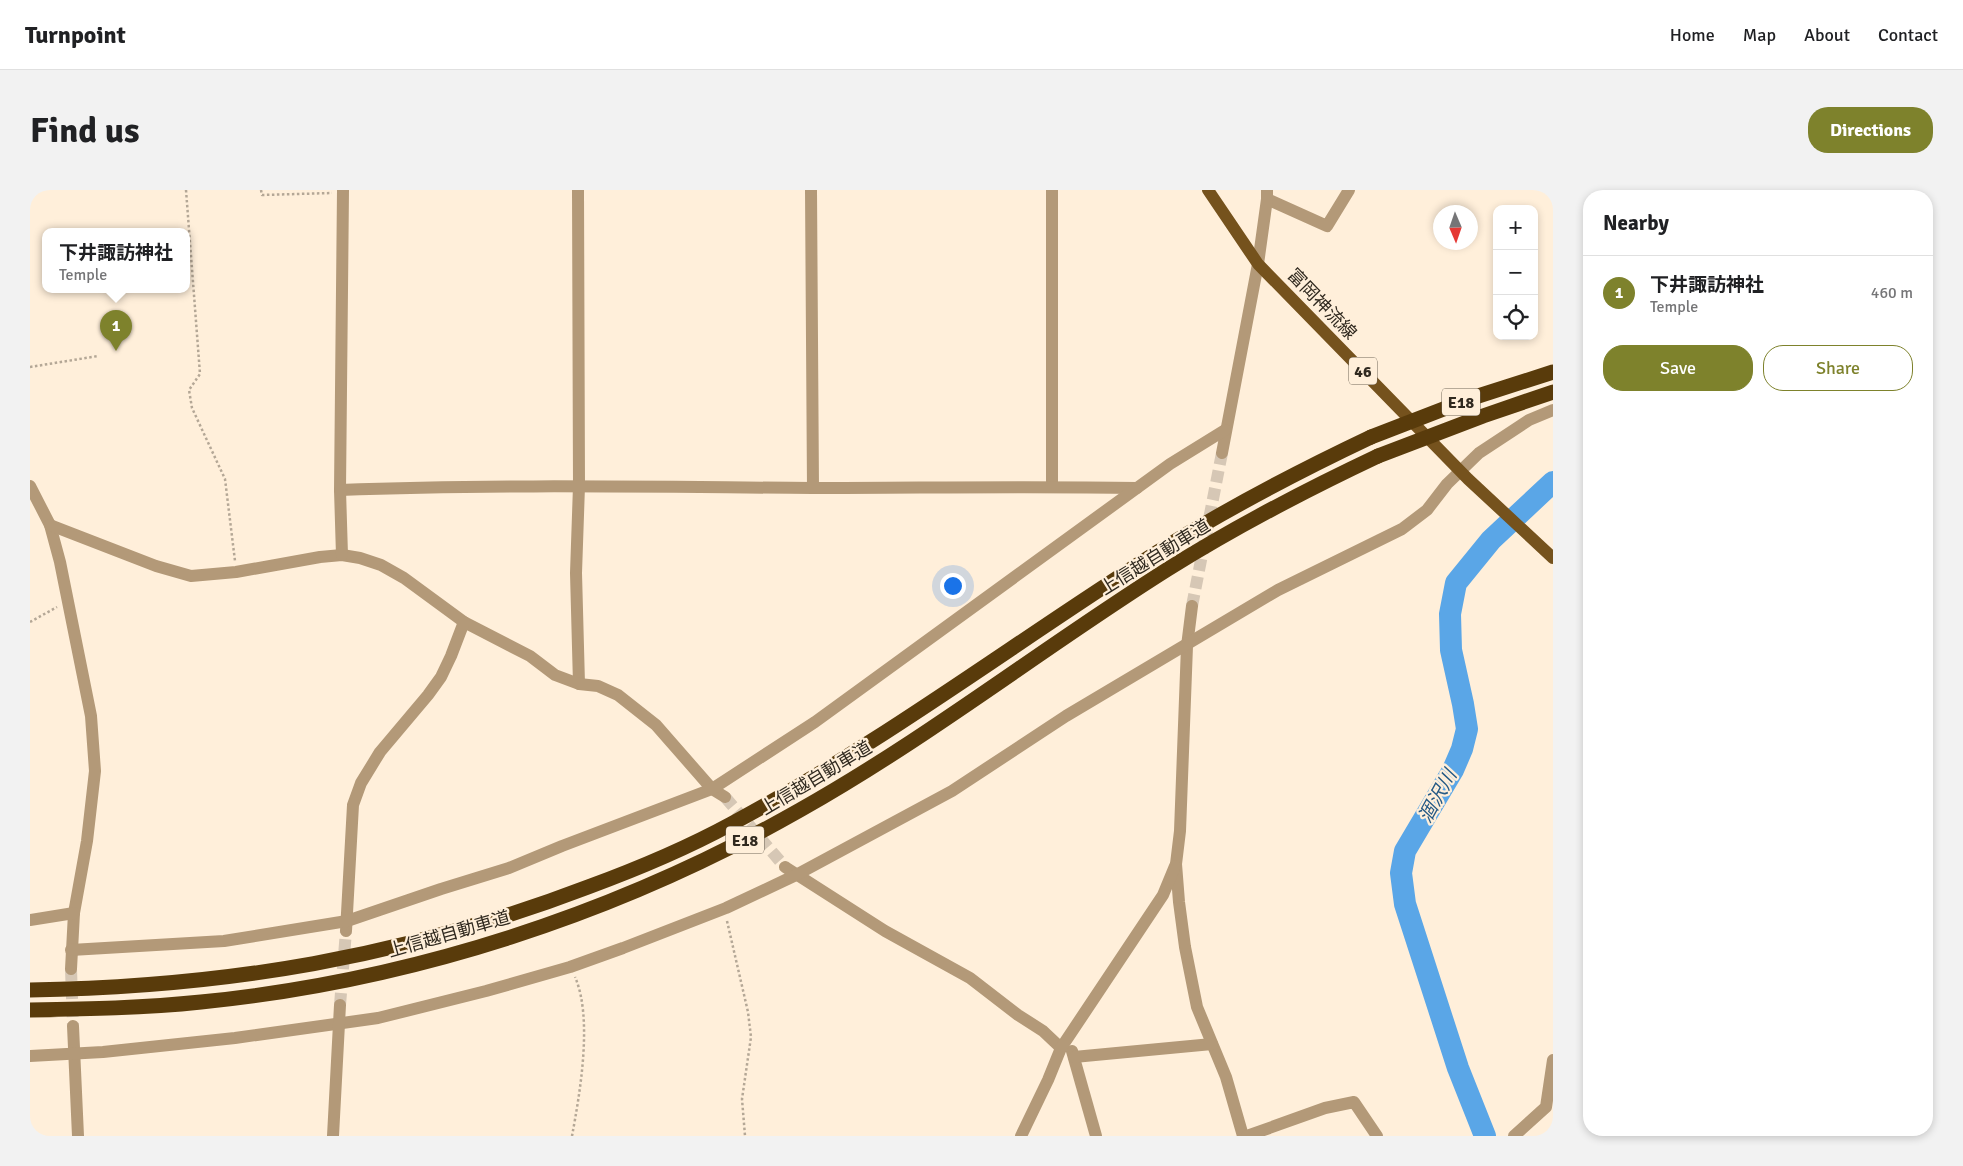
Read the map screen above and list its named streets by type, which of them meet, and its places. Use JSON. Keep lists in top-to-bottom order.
{
  "streets": {
    "highway": ["E18", "上信越自動車道"],
    "main road": ["富岡神流線", "46"]
  },
  "water": ["涸沢川"],
  "north": "bottom",
  "page": {
    "header": "Turnpoint",
    "nav": [
      "Home",
      "Map",
      "About",
      "Contact"
    ],
    "buttons": [
      "Directions",
      ["Save", "Share"]
    ],
    "title": "Find us",
    "heading": "Nearby",
    "map_buttons": ["+", "−"],
    "popup": ["下井諏訪神社", "Temple"],
    "list": [
      {
        "mark": "1",
        "name": "下井諏訪神社",
        "note": "Temple",
        "value": "460 m"
      }
    ],
    "pins": "1"
  }
}
